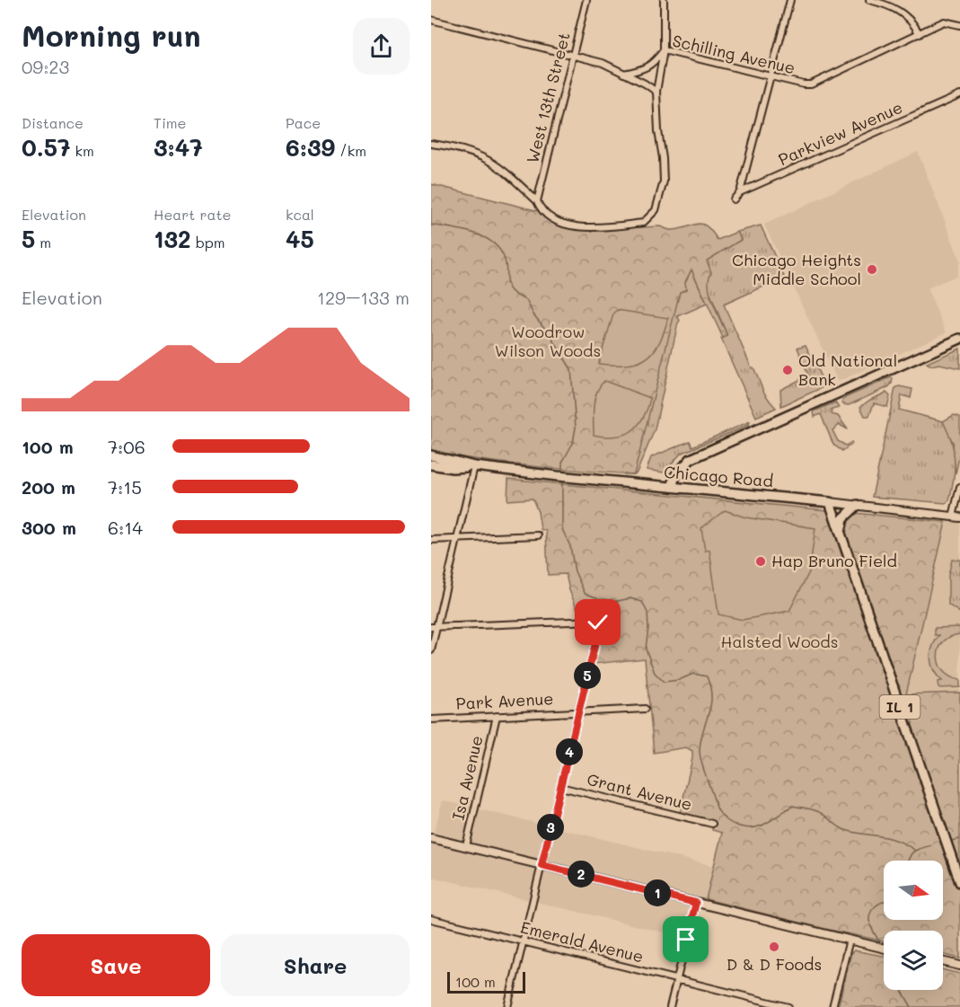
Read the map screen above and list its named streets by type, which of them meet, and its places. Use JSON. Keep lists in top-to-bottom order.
{
  "streets": {
    "main road": ["Chicago Road", "IL 1"],
    "street": [
      "Schilling Avenue",
      "West 13th Street",
      "Parkview Avenue",
      "Park Avenue",
      "Isa Avenue",
      "Grant Avenue",
      "Emerald Avenue"
    ]
  },
  "crossings": [
    ["Chicago Road", "IL 1"],
    ["Park Avenue", "Isa Avenue"]
  ],
  "parks": ["Woodrow Wilson Woods", "Halsted Woods"],
  "places": [
    "Chicago Heights Middle School",
    "Old National Bank",
    "Hap Bruno Field",
    "D & D Foods"
  ],
  "scale_bar": "100 m",
  "north": "right",
  "page": {
    "heading": ["Morning run", "09:23"],
    "stats": [
      ["Distance", "0.57 km"],
      ["Time", "3:47"],
      ["Pace", "6:39 /km"],
      ["Elevation", "5 m"],
      ["Heart rate", "132 bpm"],
      ["kcal", "45"]
    ],
    "chart": ["Elevation", "129–133 m"],
    "list": [
      {
        "name": "100 m",
        "note": "7:06"
      },
      {
        "name": "200 m",
        "note": "7:15"
      },
      {
        "name": "300 m",
        "note": "6:14"
      }
    ],
    "pins": [
      "5",
      "4",
      "3",
      "2",
      "1"
    ],
    "buttons": ["Save", "Share"],
    "scale": "100 m"
  }
}
